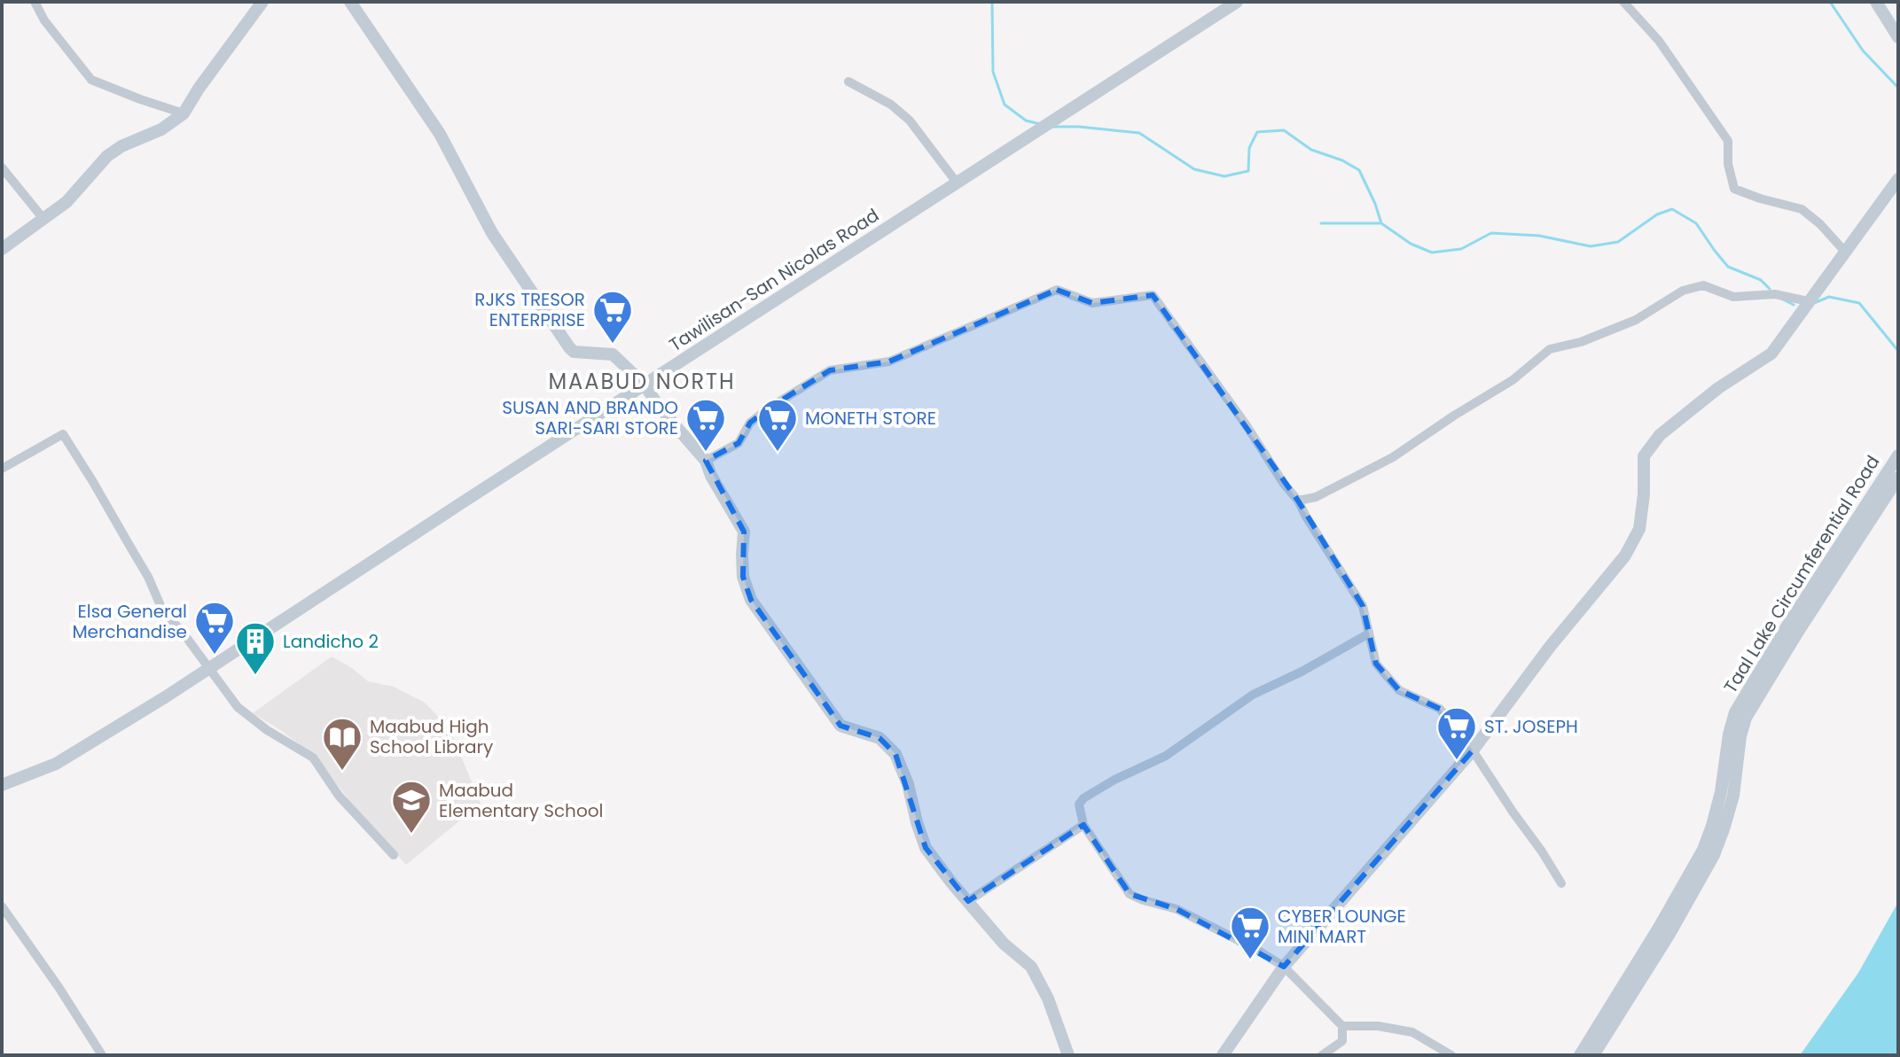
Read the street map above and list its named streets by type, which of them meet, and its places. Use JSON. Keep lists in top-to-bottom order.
{
  "streets": {
    "street": ["Tawilisan-San Nicolas Road", "Taal Lake Circumferential Road"]
  },
  "districts": ["MAABUD NORTH"],
  "places": {
    "supermarket": [
      "RJKS TRESOR ENTERPRISE",
      "SUSAN AND BRANDO SARI-SARI STORE",
      "MONETH STORE",
      "Elsa General Merchandise",
      "ST. JOSEPH",
      "CYBER LOUNGE MINI MART"
    ],
    "building": ["Landicho 2"],
    "library": ["Maabud High School Library"],
    "school or university": ["Maabud Elementary School"]
  }
}
